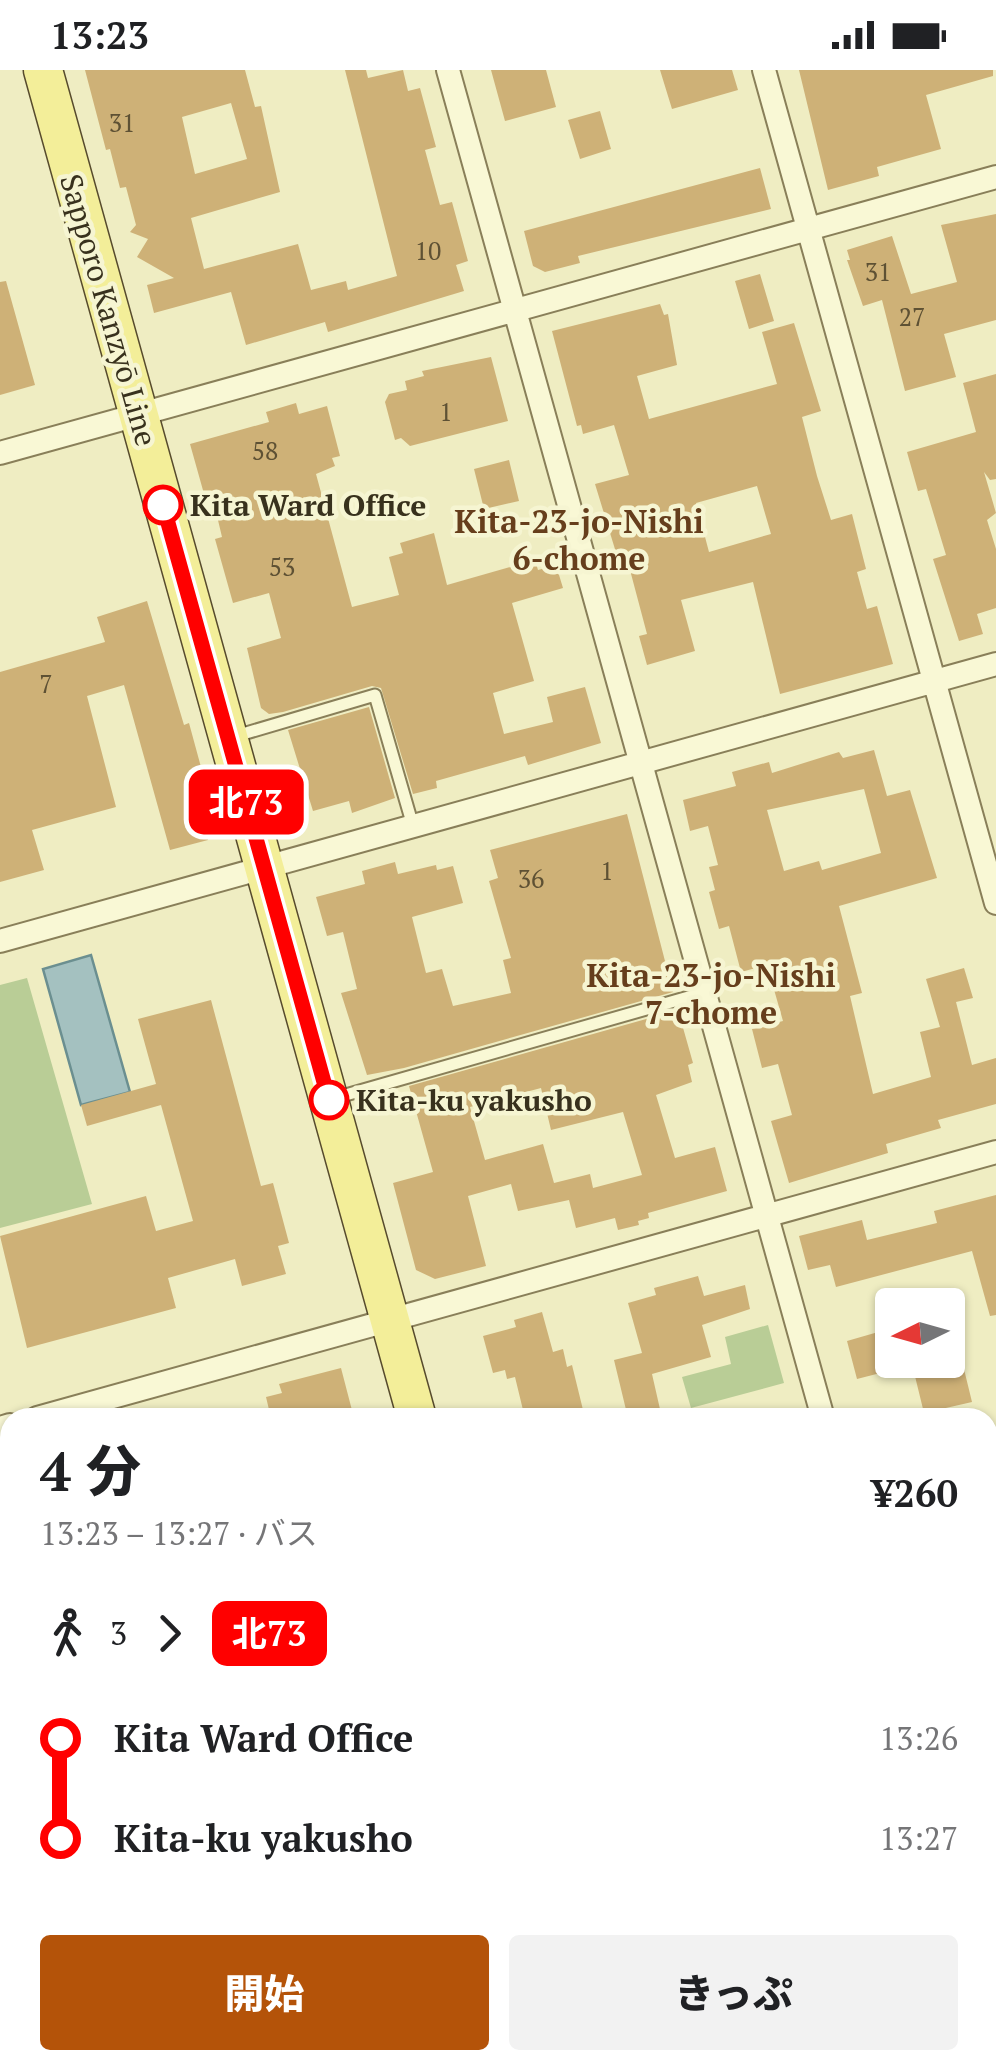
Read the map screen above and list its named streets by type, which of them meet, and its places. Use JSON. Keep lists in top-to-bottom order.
{
  "streets": {
    "main road": ["Sapporo Kanzyō Line"]
  },
  "districts": ["Kita-23-jo-Nishi 6-chome", "Kita-23-jo-Nishi 7-chome"],
  "places": ["Kita Ward Office", "Kita-ku yakusho"],
  "lines": ["bus line 北73"],
  "house_numbers": [
    "31",
    "10",
    "31",
    "27",
    "1",
    "58",
    "53",
    "7",
    "1",
    "36"
  ],
  "north": "left",
  "page": {
    "status": "13:23",
    "on_map": "北73",
    "heading": ["4 分", "13:23 – 13:27 · バス", "¥260"],
    "legs": ["3", "北73"],
    "list": [
      {
        "name": "Kita Ward Office",
        "value": "13:26"
      },
      {
        "name": "Kita-ku yakusho",
        "value": "13:27"
      }
    ],
    "buttons": ["開始", "きっぷ"]
  }
}
